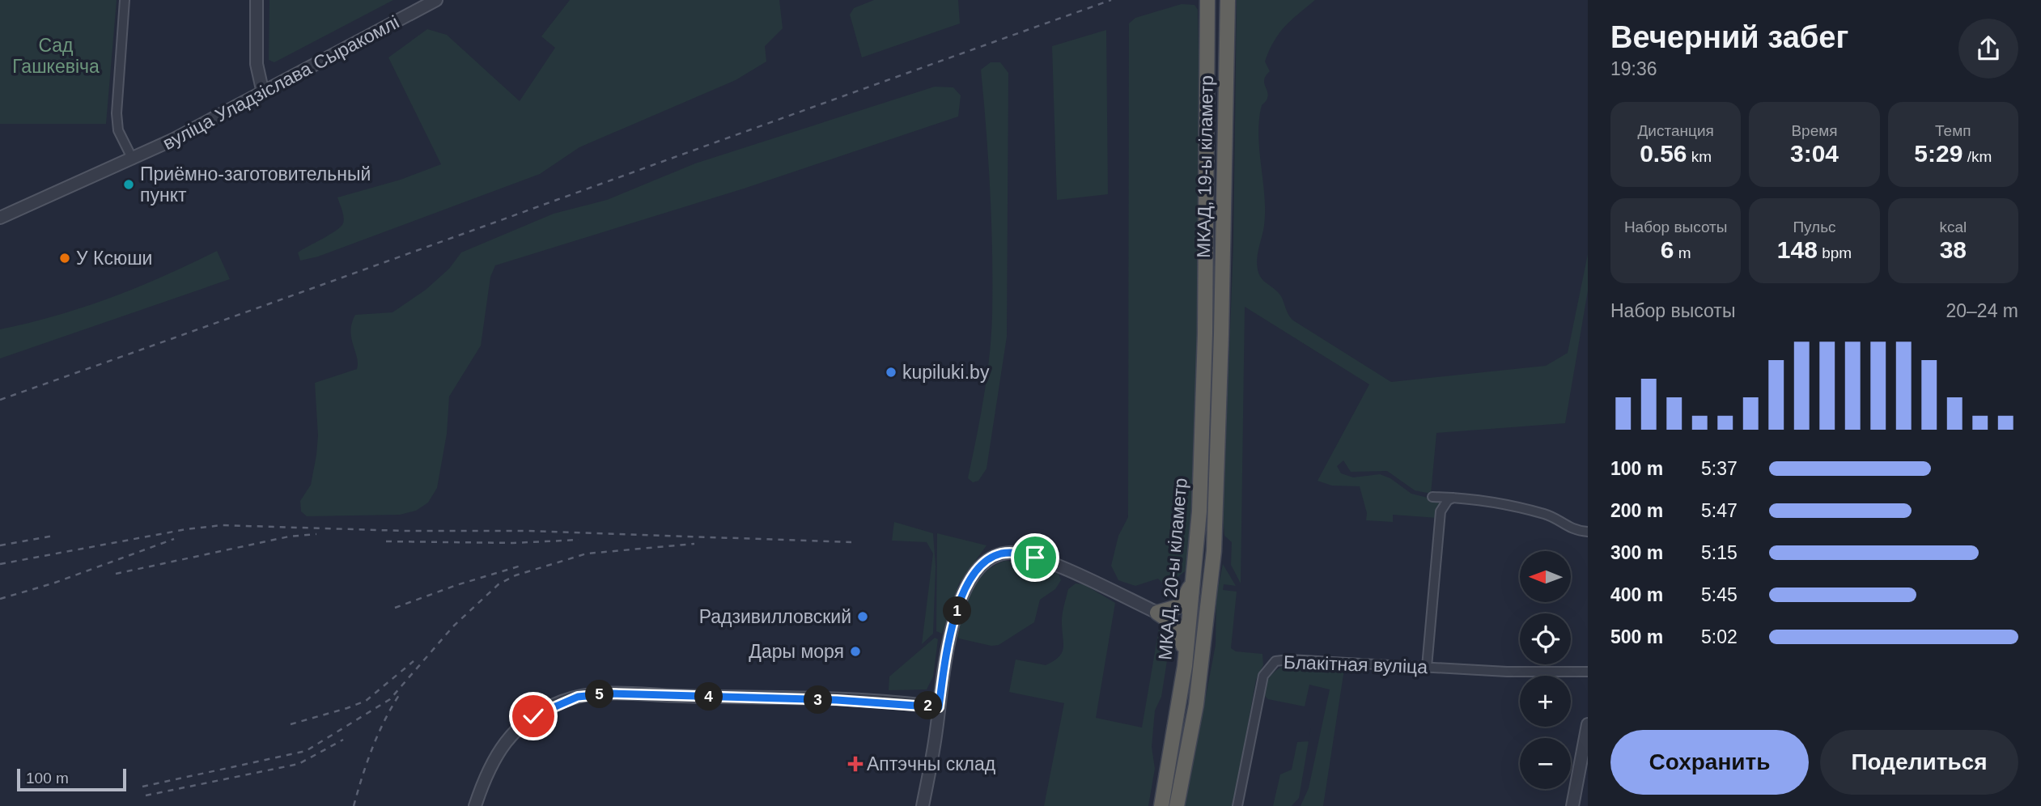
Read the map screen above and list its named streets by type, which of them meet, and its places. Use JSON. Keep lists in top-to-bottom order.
{
  "streets": {
    "highway": ["МКАД, 19-ы кіламетр", "МКАД, 20-ы кіламетр"],
    "street": ["вуліца Уладзіслава Сыракомлі", "Блакітная вуліца"]
  },
  "crossings": [
    ["МКАД, 19-ы кіламетр", "МКАД, 20-ы кіламетр"]
  ],
  "parks": ["Сад Гашкевіча"],
  "places": {
    "other": [
      "Приёмно-заготовительный пункт",
      "У Ксюши",
      "kupiluki.by",
      "Радзивилловский",
      "Дары моря"
    ],
    "health": ["Аптэчны склад"]
  },
  "scale_bar": "100 m",
  "north": "left",
  "page": {
    "heading": ["Вечерний забег", "19:36"],
    "stats": [
      ["Дистанция", "0.56 km"],
      ["Время", "3:04"],
      ["Темп", "5:29 /km"],
      ["Набор высоты", "6 m"],
      ["Пульс", "148 bpm"],
      ["kcal", "38"]
    ],
    "chart": ["Набор высоты", "20–24 m"],
    "list": [
      {
        "name": "100 m",
        "note": "5:37"
      },
      {
        "name": "200 m",
        "note": "5:47"
      },
      {
        "name": "300 m",
        "note": "5:15"
      },
      {
        "name": "400 m",
        "note": "5:45"
      },
      {
        "name": "500 m",
        "note": "5:02"
      }
    ],
    "map_buttons": ["+", "−"],
    "pins": [
      "1",
      "5",
      "4",
      "3",
      "2"
    ],
    "buttons": ["Сохранить", "Поделиться"],
    "scale": "100 m"
  }
}
